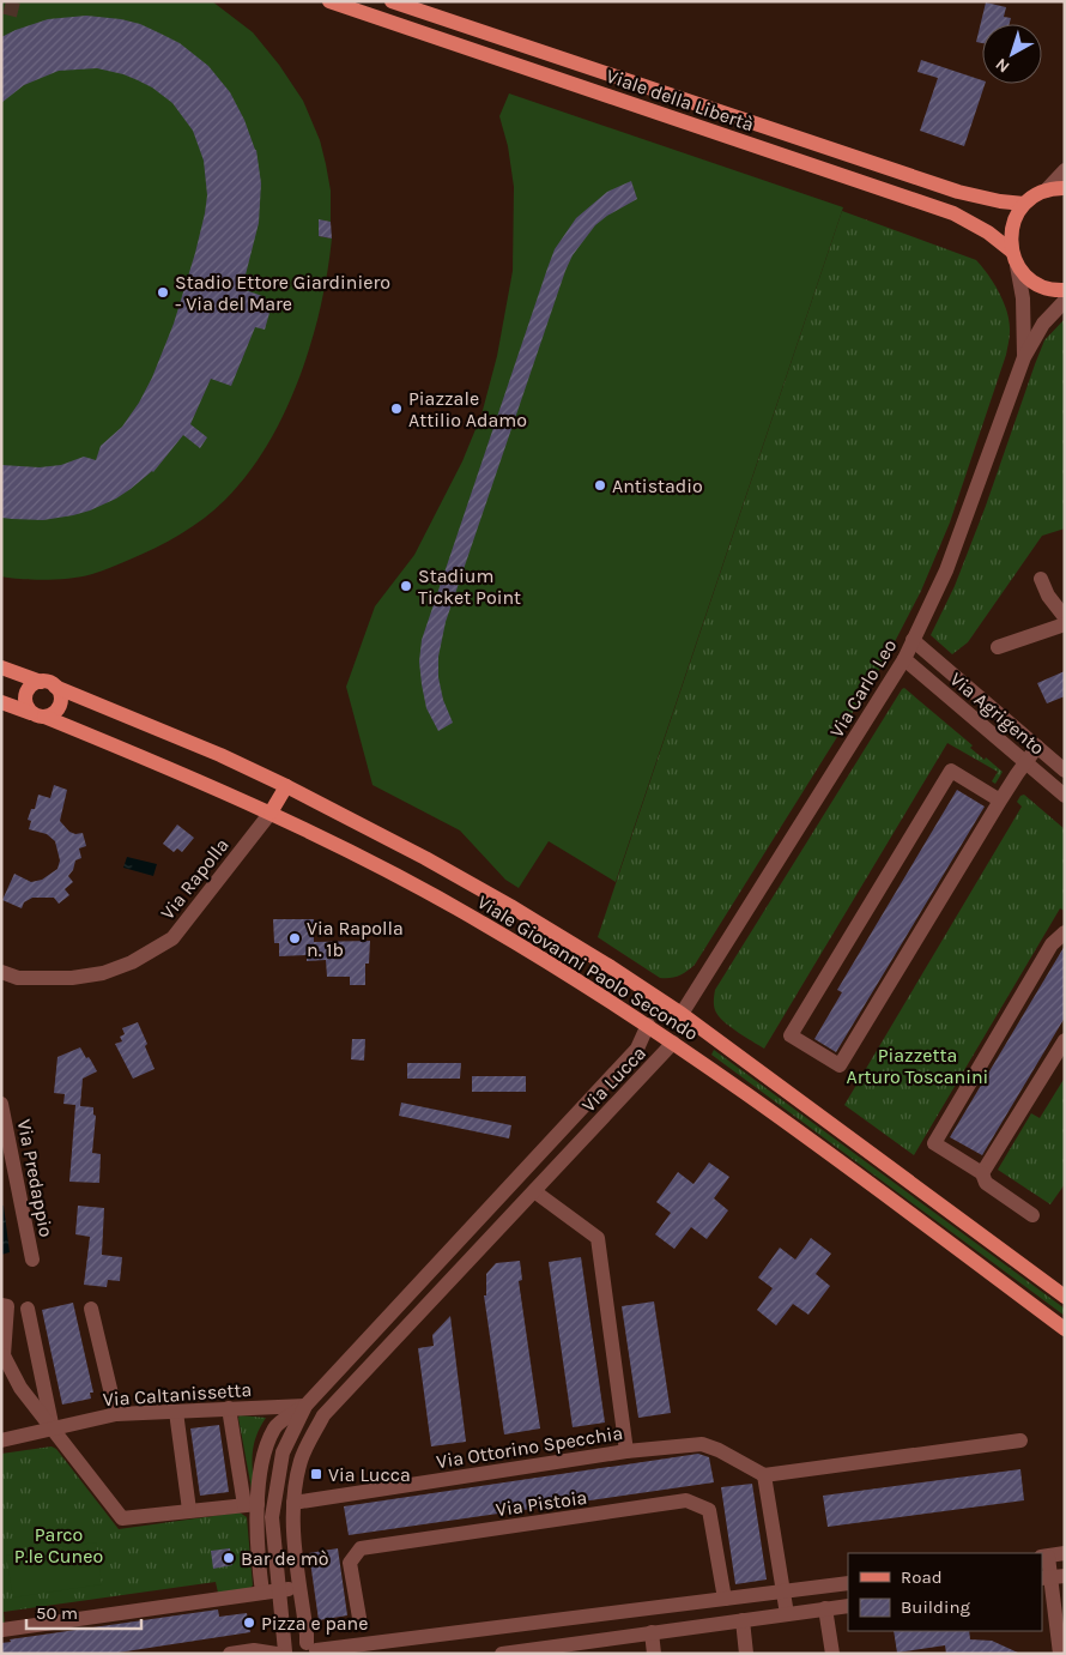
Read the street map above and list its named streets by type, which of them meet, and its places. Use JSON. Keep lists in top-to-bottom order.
{
  "streets": {
    "main road": ["Viale della Libertà", "Viale Giovanni Paolo Secondo"],
    "street": [
      "Via Carlo Leo",
      "Via Agrigento",
      "Via Rapolla",
      "Via Lucca",
      "Via Predappio",
      "Via Caltanissetta",
      "Via Ottorino Specchia",
      "Via Pistoia"
    ]
  },
  "crossings": [
    ["Via Carlo Leo", "Via Agrigento"],
    ["Via Carlo Leo", "Viale Giovanni Paolo Secondo"],
    ["Via Rapolla", "Viale Giovanni Paolo Secondo"],
    ["Viale Giovanni Paolo Secondo", "Via Lucca"],
    ["Via Lucca", "Via Caltanissetta"],
    ["Via Lucca", "Via Ottorino Specchia"]
  ],
  "parks": ["Piazzetta Arturo Toscanini", "Parco P.le Cuneo"],
  "places": {
    "other": [
      "Stadio Ettore Giardiniero - Via del Mare",
      "Piazzale Attilio Adamo",
      "Antistadio",
      "Stadium Ticket Point",
      "Via Rapolla n. 1b",
      "Bar de mò",
      "Pizza e pane"
    ],
    "transit": ["Via Lucca"]
  },
  "legend": ["Road", "Building"],
  "scale_bar": "50 m",
  "north": "bottom left"
}
